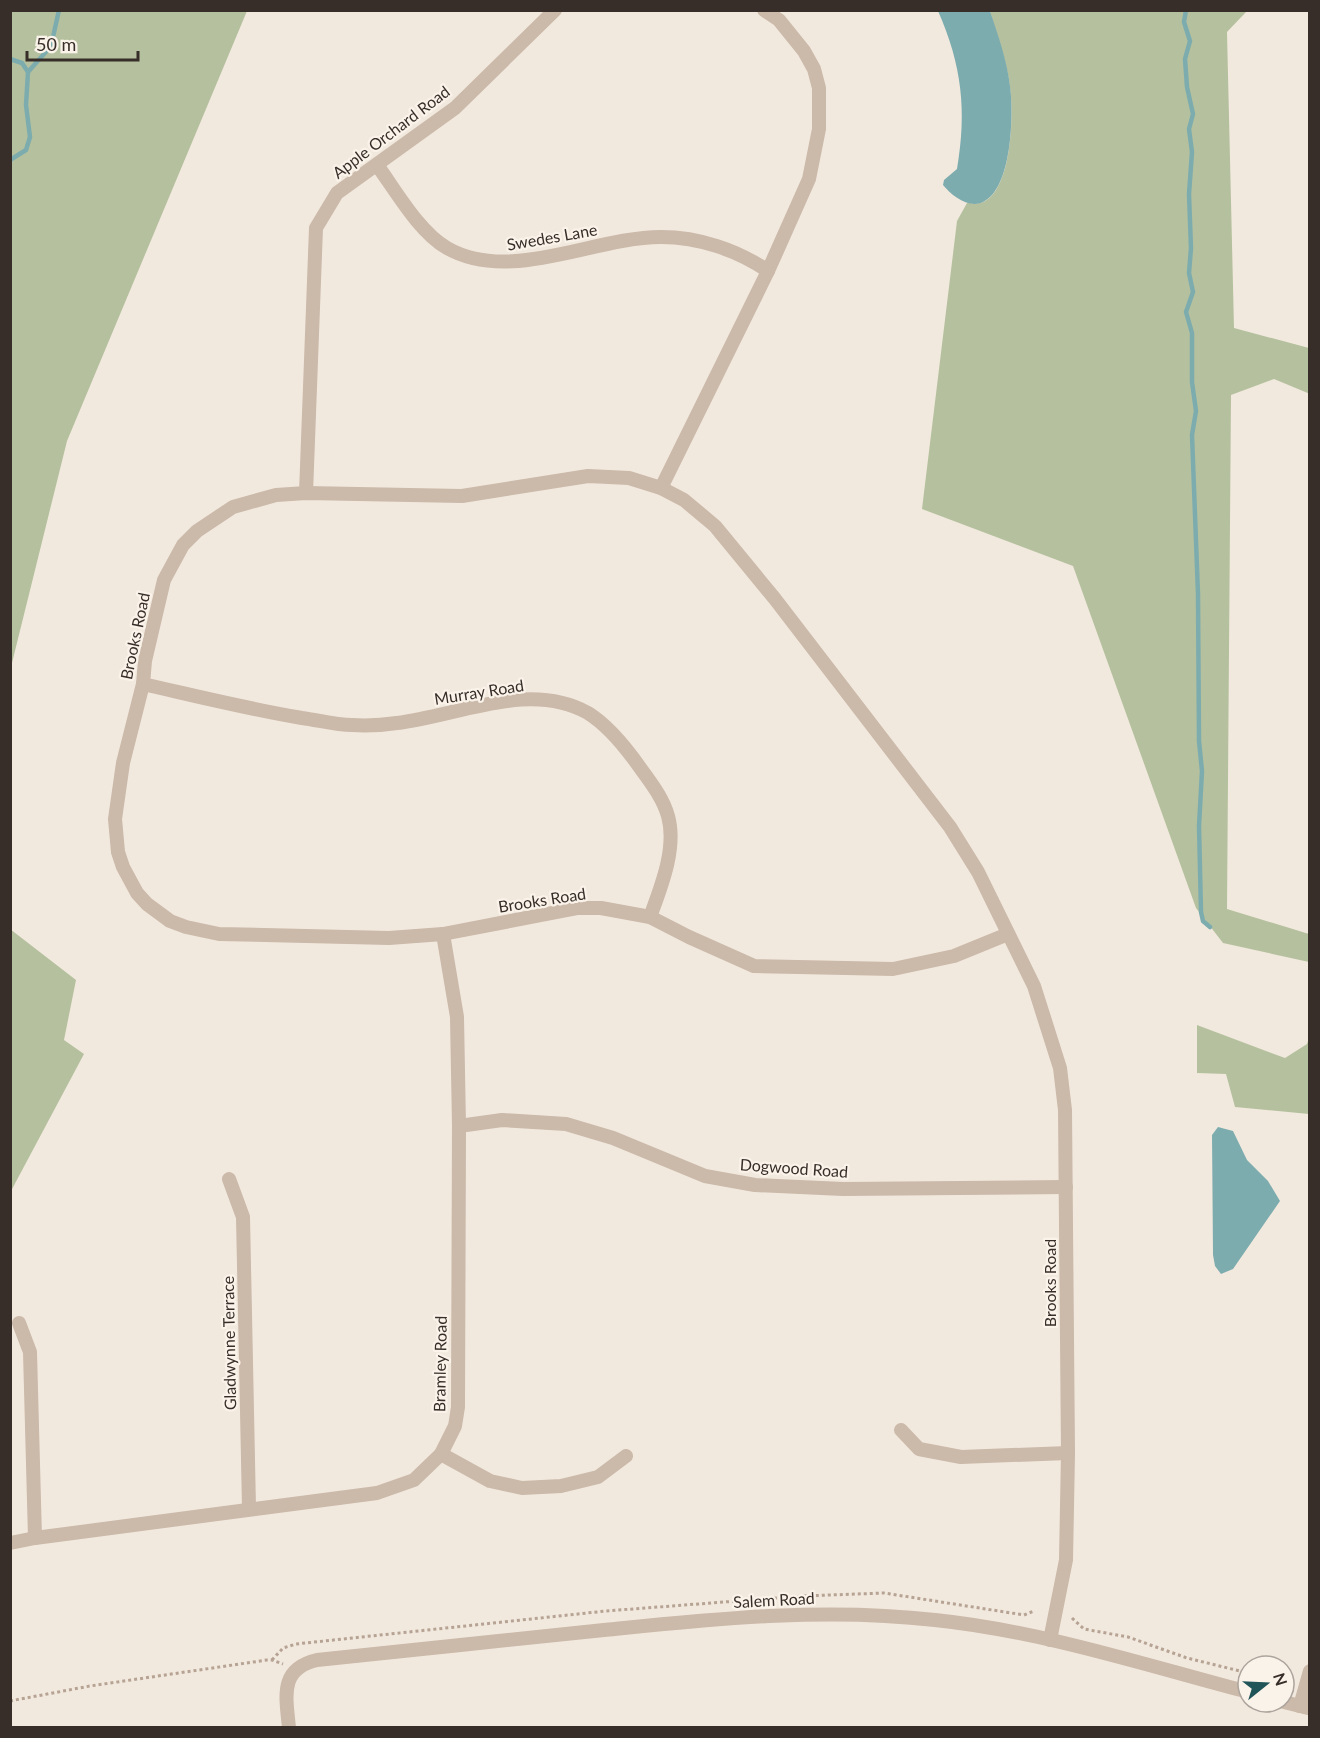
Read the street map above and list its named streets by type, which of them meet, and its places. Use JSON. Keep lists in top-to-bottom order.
{
  "streets": {
    "street": [
      "Apple Orchard Road",
      "Swedes Lane",
      "Brooks Road",
      "Murray Road",
      "Dogwood Road",
      "Gladwynne Terrace",
      "Bramley Road",
      "Salem Road"
    ]
  },
  "crossings": [
    ["Apple Orchard Road", "Swedes Lane"],
    ["Apple Orchard Road", "Brooks Road"],
    ["Brooks Road", "Murray Road"],
    ["Brooks Road", "Dogwood Road"],
    ["Brooks Road", "Bramley Road"],
    ["Brooks Road", "Salem Road"],
    ["Dogwood Road", "Bramley Road"],
    ["Gladwynne Terrace", "Bramley Road"]
  ],
  "scale_bar": "50 m",
  "north": "right"
}
